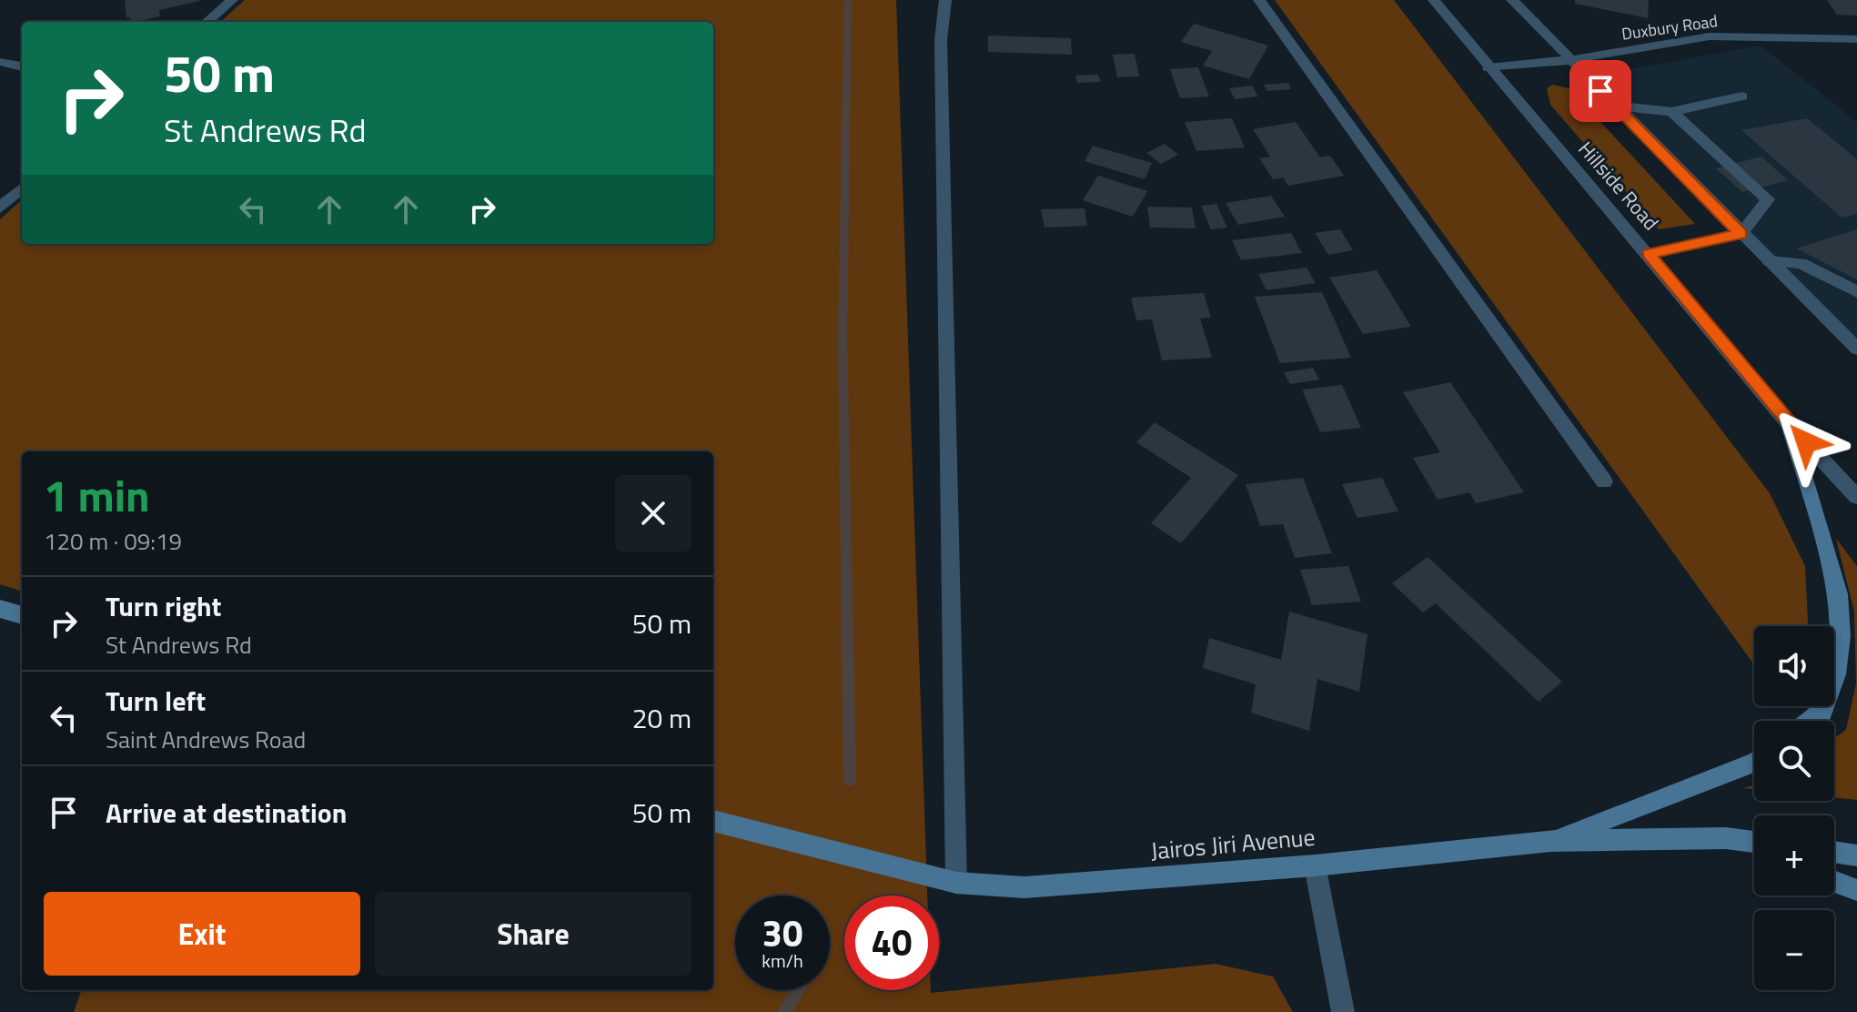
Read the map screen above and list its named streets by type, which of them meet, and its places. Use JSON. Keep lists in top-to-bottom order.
{
  "streets": {
    "main road": ["Jairos Jiri Avenue"],
    "street": ["Duxbury Road", "Hillside Road"]
  },
  "crossings": [
    ["Duxbury Road", "Hillside Road"]
  ],
  "page": {
    "turn": ["50 m", "St Andrews Rd"],
    "heading": ["1 min", "120 m · 09:19"],
    "list": [
      {
        "name": "Turn right",
        "note": "St Andrews Rd",
        "value": "50 m"
      },
      {
        "name": "Turn left",
        "note": "Saint Andrews Road",
        "value": "20 m"
      },
      {
        "name": "Arrive at destination",
        "value": "50 m"
      }
    ],
    "map_buttons": ["+", "−"],
    "buttons": ["Exit", "Share"],
    "speed": "30 km/h",
    "limit": "40"
  }
}
